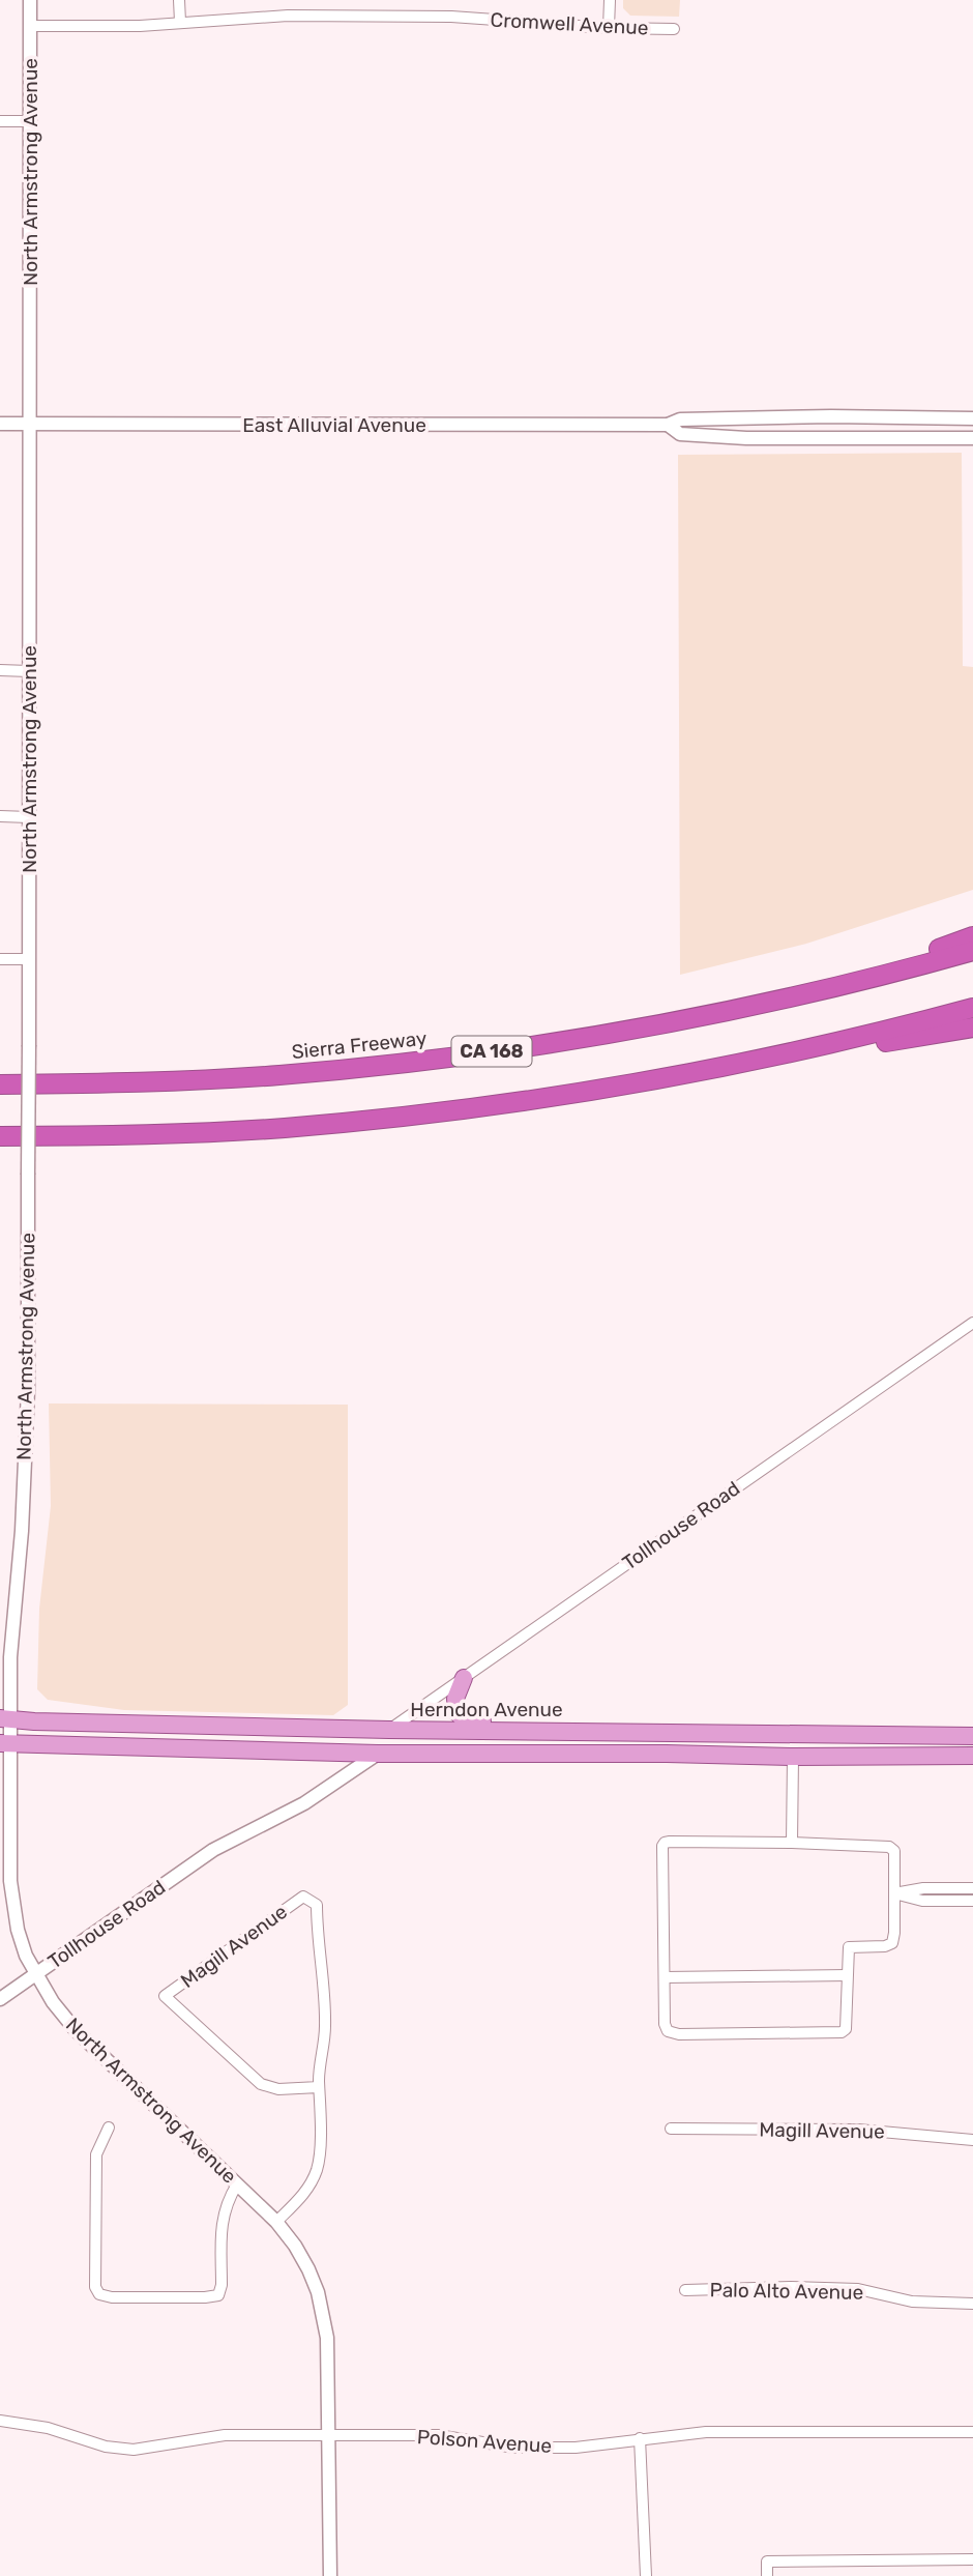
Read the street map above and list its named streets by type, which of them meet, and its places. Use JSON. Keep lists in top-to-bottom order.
{
  "streets": {
    "highway": ["Sierra Freeway", "CA 168"],
    "main road": ["Herndon Avenue"],
    "street": [
      "Cromwell Avenue",
      "North Armstrong Avenue",
      "East Alluvial Avenue",
      "Tollhouse Road",
      "Magill Avenue",
      "Palo Alto Avenue",
      "Polson Avenue"
    ]
  },
  "crossings": [
    ["Cromwell Avenue", "North Armstrong Avenue"],
    ["North Armstrong Avenue", "East Alluvial Avenue"],
    ["North Armstrong Avenue", "Tollhouse Road"],
    ["North Armstrong Avenue", "Herndon Avenue"],
    ["North Armstrong Avenue", "Polson Avenue"],
    ["Tollhouse Road", "Herndon Avenue"]
  ]
}
